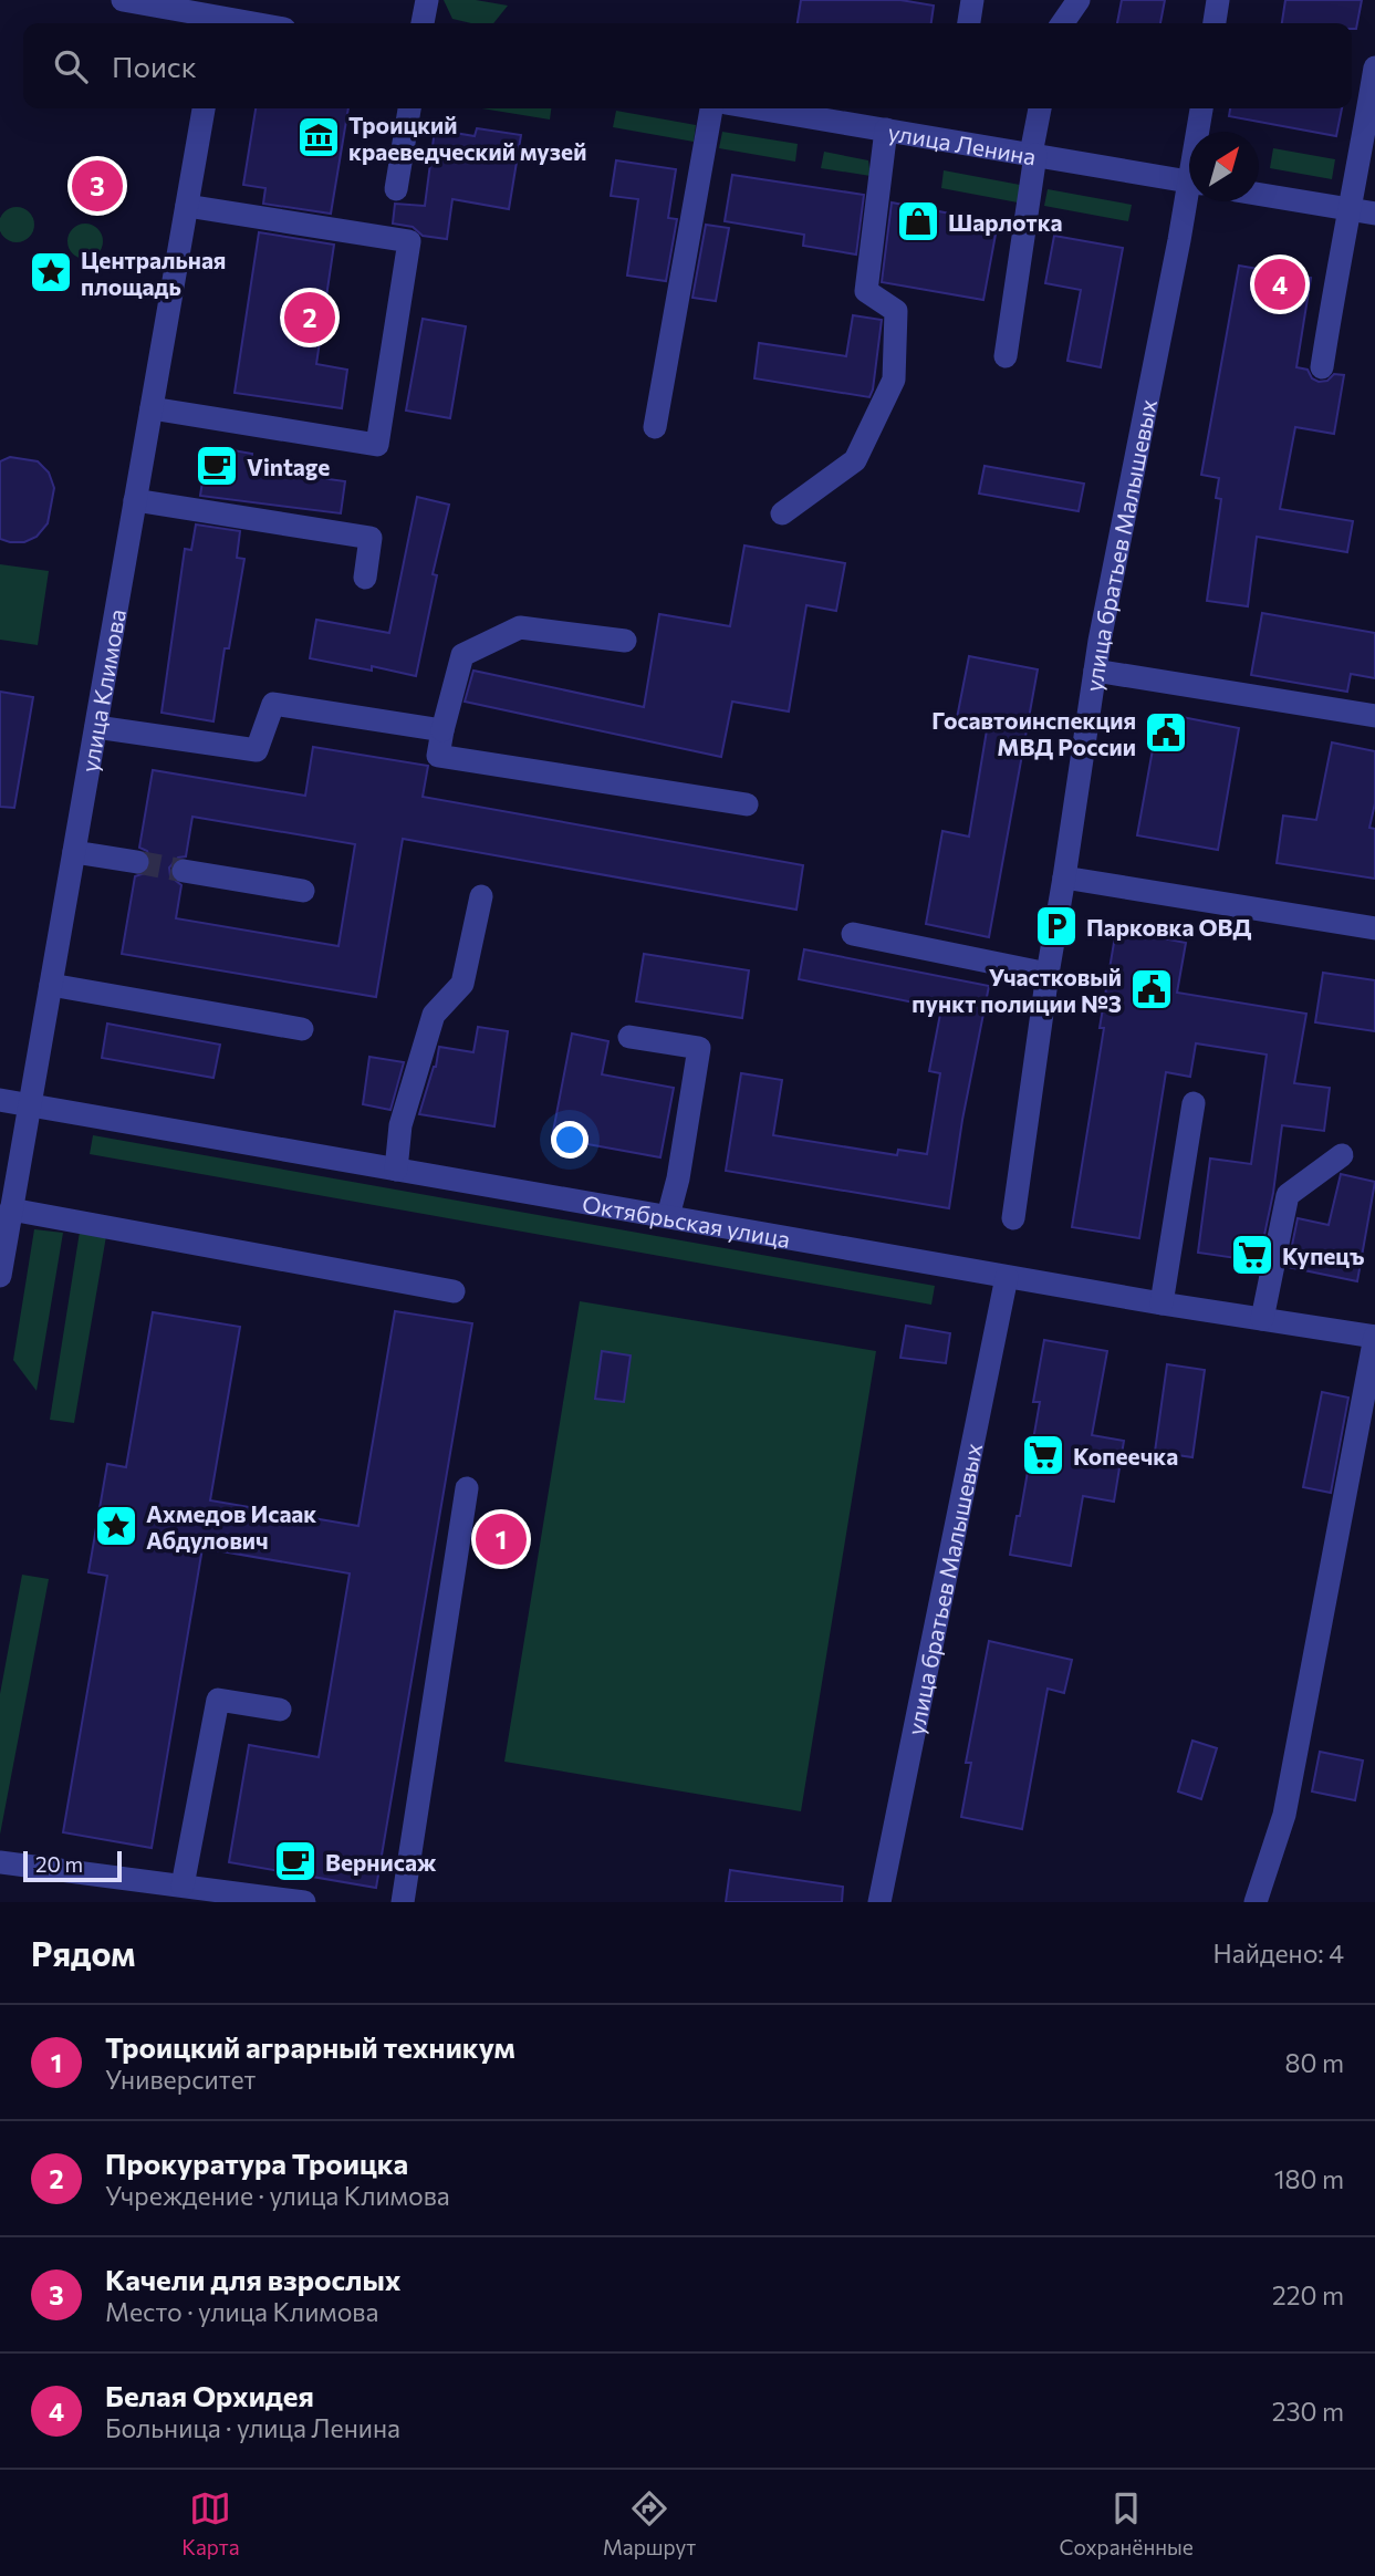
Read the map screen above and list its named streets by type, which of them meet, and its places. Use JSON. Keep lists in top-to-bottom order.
{
  "streets": {
    "street": [
      "улица Ленина",
      "улица братьев Малышевых",
      "улица Климова",
      "Октябрьская улица"
    ]
  },
  "crossings": [
    ["улица братьев Малышевых", "Октябрьская улица"],
    ["улица Климова", "Октябрьская улица"]
  ],
  "places": {
    "museum": ["Троицкий краеведческий музей"],
    "shop": ["Шарлотка"],
    "place": ["Центральная площадь", "Ахмедов Исаак Абдулович"],
    "cafe": ["Vintage", "Вернисаж"],
    "public building": ["Госавтоинспекция МВД России", "Участковый пункт полиции №3"],
    "parking": ["Парковка ОВД"],
    "supermarket": ["Купецъ", "Копеечка"]
  },
  "scale_bar": "20 m",
  "north": "top right",
  "page": {
    "search": "Поиск",
    "pins": [
      "3",
      "4",
      "2",
      "1"
    ],
    "scale": "20 m",
    "heading": ["Рядом", "Найдено: 4"],
    "list": [
      {
        "mark": "1",
        "name": "Троицкий аграрный техникум",
        "note": "Университет",
        "value": "80 m"
      },
      {
        "mark": "2",
        "name": "Прокуратура Троицка",
        "note": "Учреждение · улица Климова",
        "value": "180 m"
      },
      {
        "mark": "3",
        "name": "Качели для взрослых",
        "note": "Место · улица Климова",
        "value": "220 m"
      },
      {
        "mark": "4",
        "name": "Белая Орхидея",
        "note": "Больница · улица Ленина",
        "value": "230 m"
      }
    ],
    "nav": ["Карта", "Маршрут", "Сохранённые"]
  }
}
